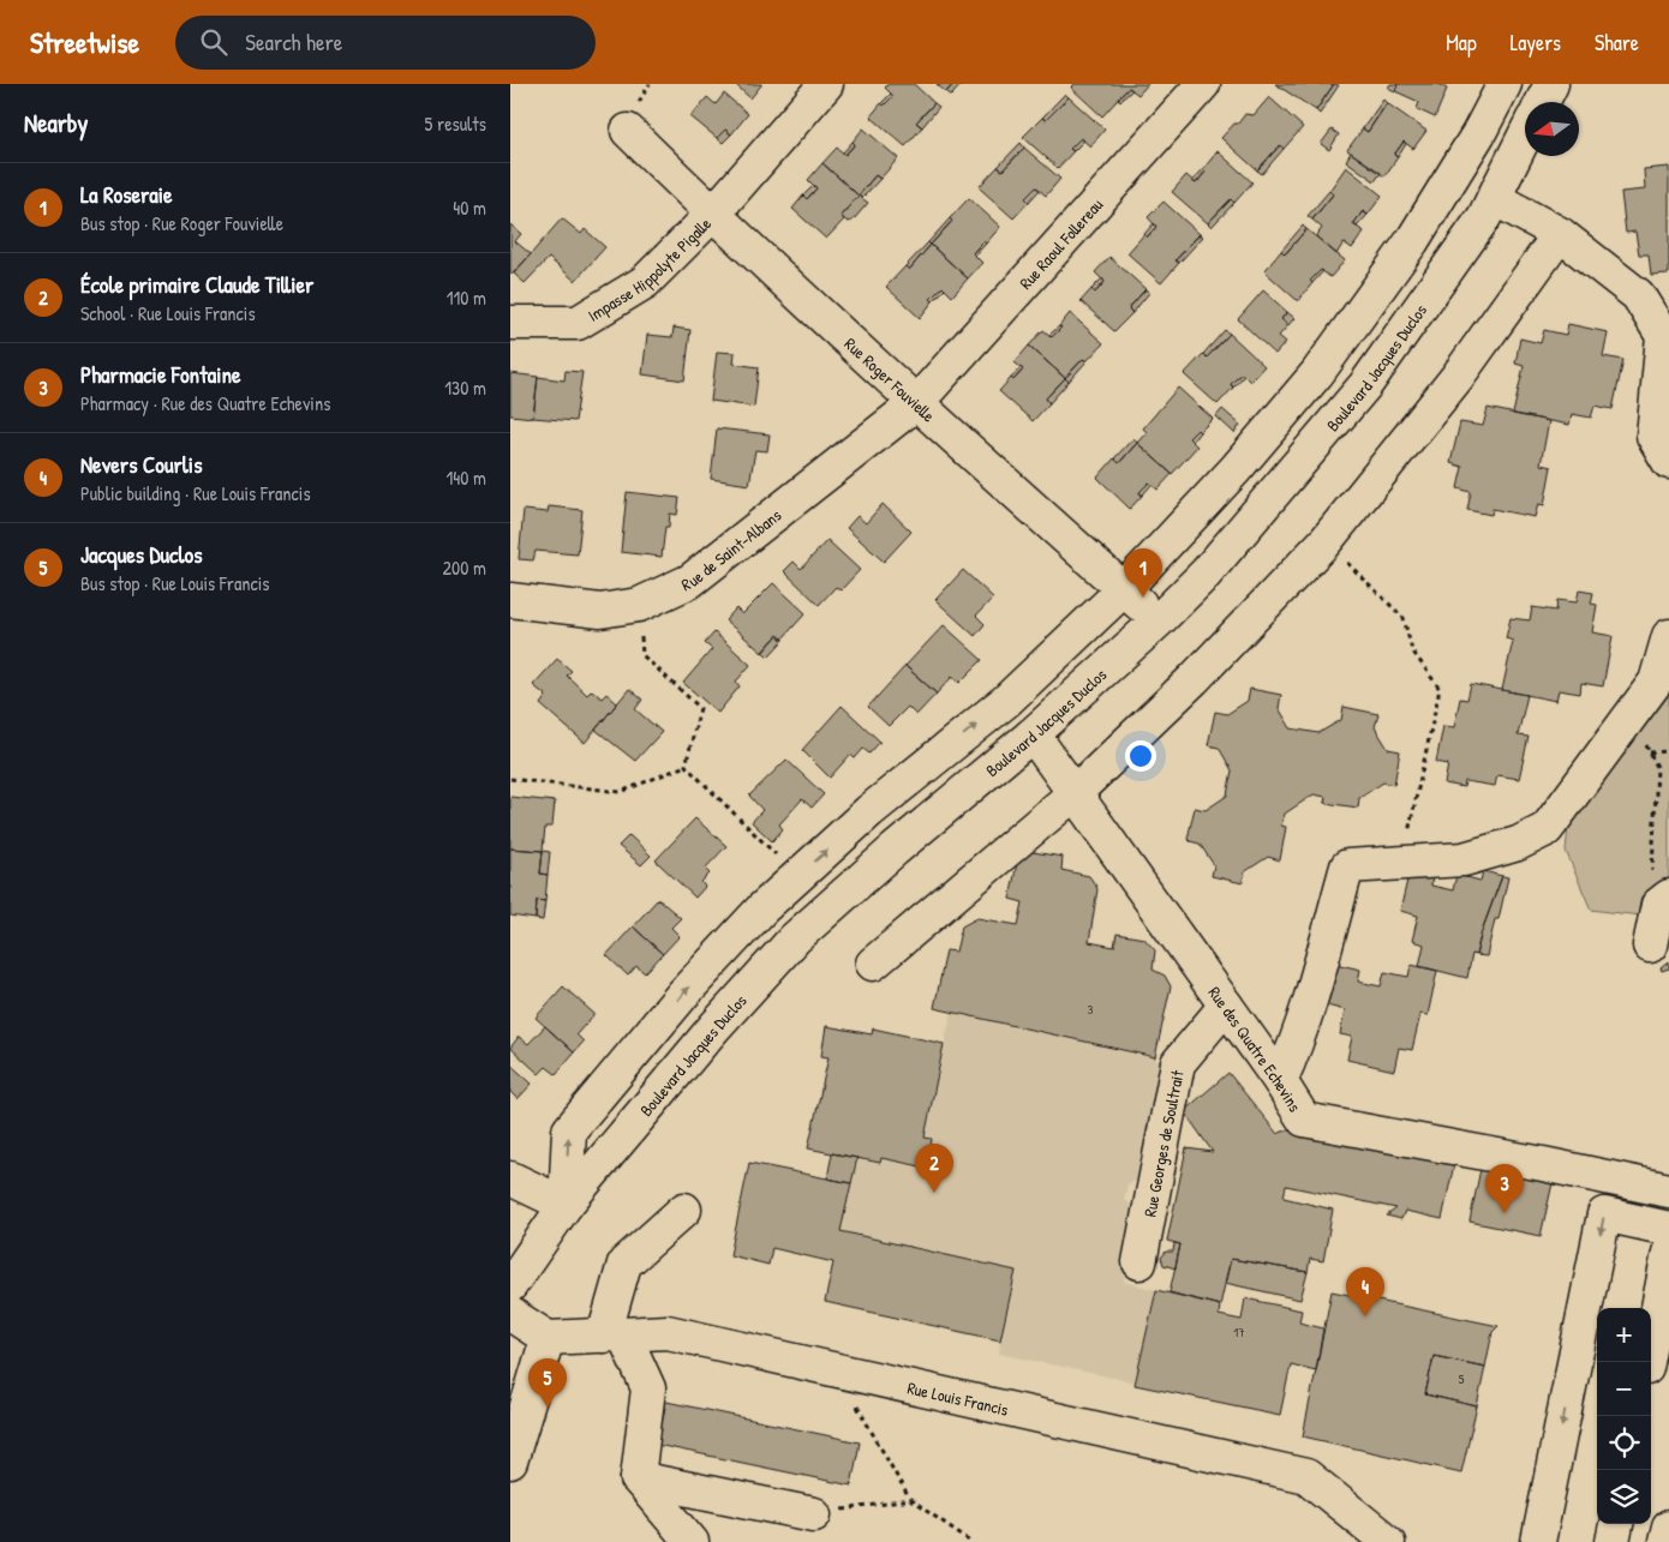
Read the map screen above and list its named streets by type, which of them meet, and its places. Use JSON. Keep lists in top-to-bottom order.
{
  "streets": {
    "street": [
      "Rue Raoul Follereau",
      "Impasse Hippolyte Pigalle",
      "Boulevard Jacques Duclos",
      "Rue Roger Fouvielle",
      "Rue de Saint-Albans",
      "Rue des Quatre Echevins",
      "Rue Georges de Soultrait",
      "Rue Louis Francis"
    ]
  },
  "crossings": [
    ["Rue Raoul Follereau", "Rue Roger Fouvielle"],
    ["Rue Raoul Follereau", "Rue de Saint-Albans"],
    ["Impasse Hippolyte Pigalle", "Rue Roger Fouvielle"],
    ["Boulevard Jacques Duclos", "Rue Roger Fouvielle"],
    ["Boulevard Jacques Duclos", "Rue des Quatre Echevins"],
    ["Rue Roger Fouvielle", "Rue de Saint-Albans"],
    ["Rue des Quatre Echevins", "Rue Georges de Soultrait"]
  ],
  "house_numbers": ["3", "17", "5"],
  "north": "left",
  "page": {
    "header": "Streetwise",
    "search": "Search here",
    "nav": ["Map", "Layers", "Share"],
    "heading": ["Nearby", "5 results"],
    "list": [
      {
        "mark": "1",
        "name": "La Roseraie",
        "note": "Bus stop · Rue Roger Fouvielle",
        "value": "40 m"
      },
      {
        "mark": "2",
        "name": "École primaire Claude Tillier",
        "note": "School · Rue Louis Francis",
        "value": "110 m"
      },
      {
        "mark": "3",
        "name": "Pharmacie Fontaine",
        "note": "Pharmacy · Rue des Quatre Echevins",
        "value": "130 m"
      },
      {
        "mark": "4",
        "name": "Nevers Courlis",
        "note": "Public building · Rue Louis Francis",
        "value": "140 m"
      },
      {
        "mark": "5",
        "name": "Jacques Duclos",
        "note": "Bus stop · Rue Louis Francis",
        "value": "200 m"
      }
    ],
    "pins": [
      "1",
      "2",
      "3",
      "4",
      "5"
    ],
    "map_buttons": ["+", "−"]
  }
}
